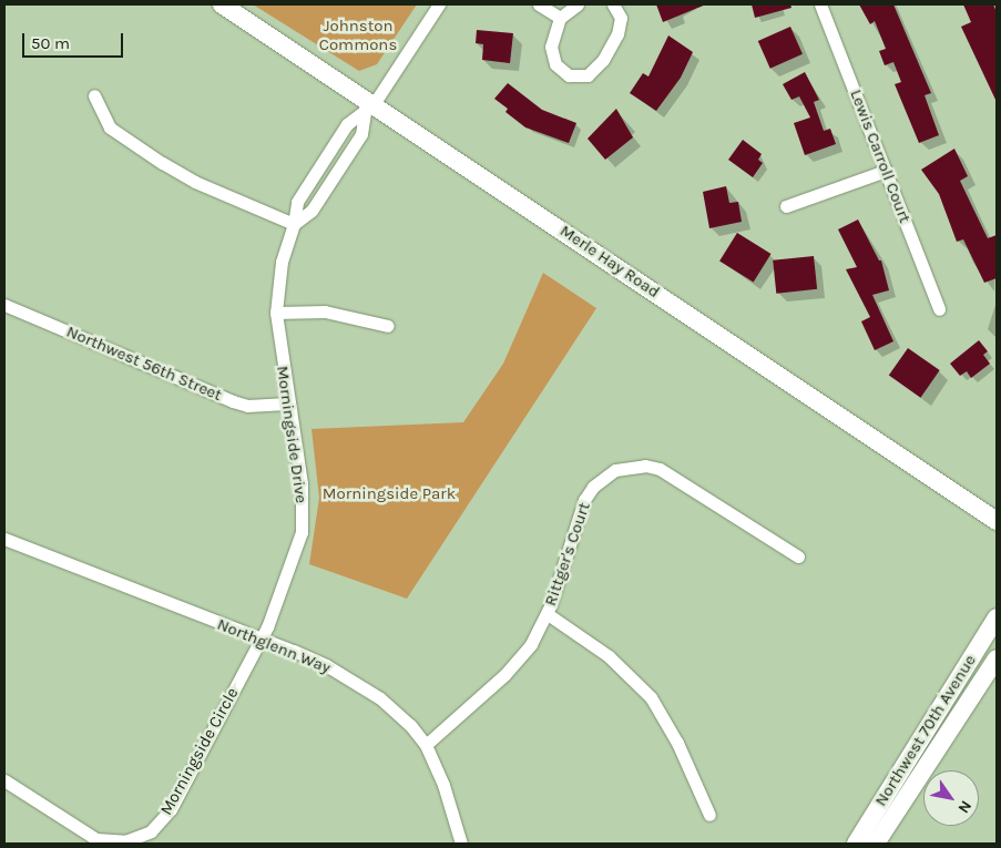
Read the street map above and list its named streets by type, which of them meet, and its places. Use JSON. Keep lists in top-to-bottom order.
{
  "streets": {
    "main road": ["Merle Hay Road", "Northwest 70th Avenue"],
    "street": [
      "Lewis Carroll Court",
      "Northwest 56th Street",
      "Morningside Drive",
      "Rittger's Court",
      "Northglenn Way",
      "Morningside Circle"
    ]
  },
  "crossings": [
    ["Merle Hay Road", "Morningside Drive"],
    ["Northwest 56th Street", "Morningside Drive"],
    ["Morningside Drive", "Northglenn Way"],
    ["Morningside Drive", "Morningside Circle"],
    ["Rittger's Court", "Northglenn Way"],
    ["Northglenn Way", "Morningside Circle"]
  ],
  "parks": ["Johnston Commons", "Morningside Park"],
  "scale_bar": "50 m",
  "north": "bottom right"
}
